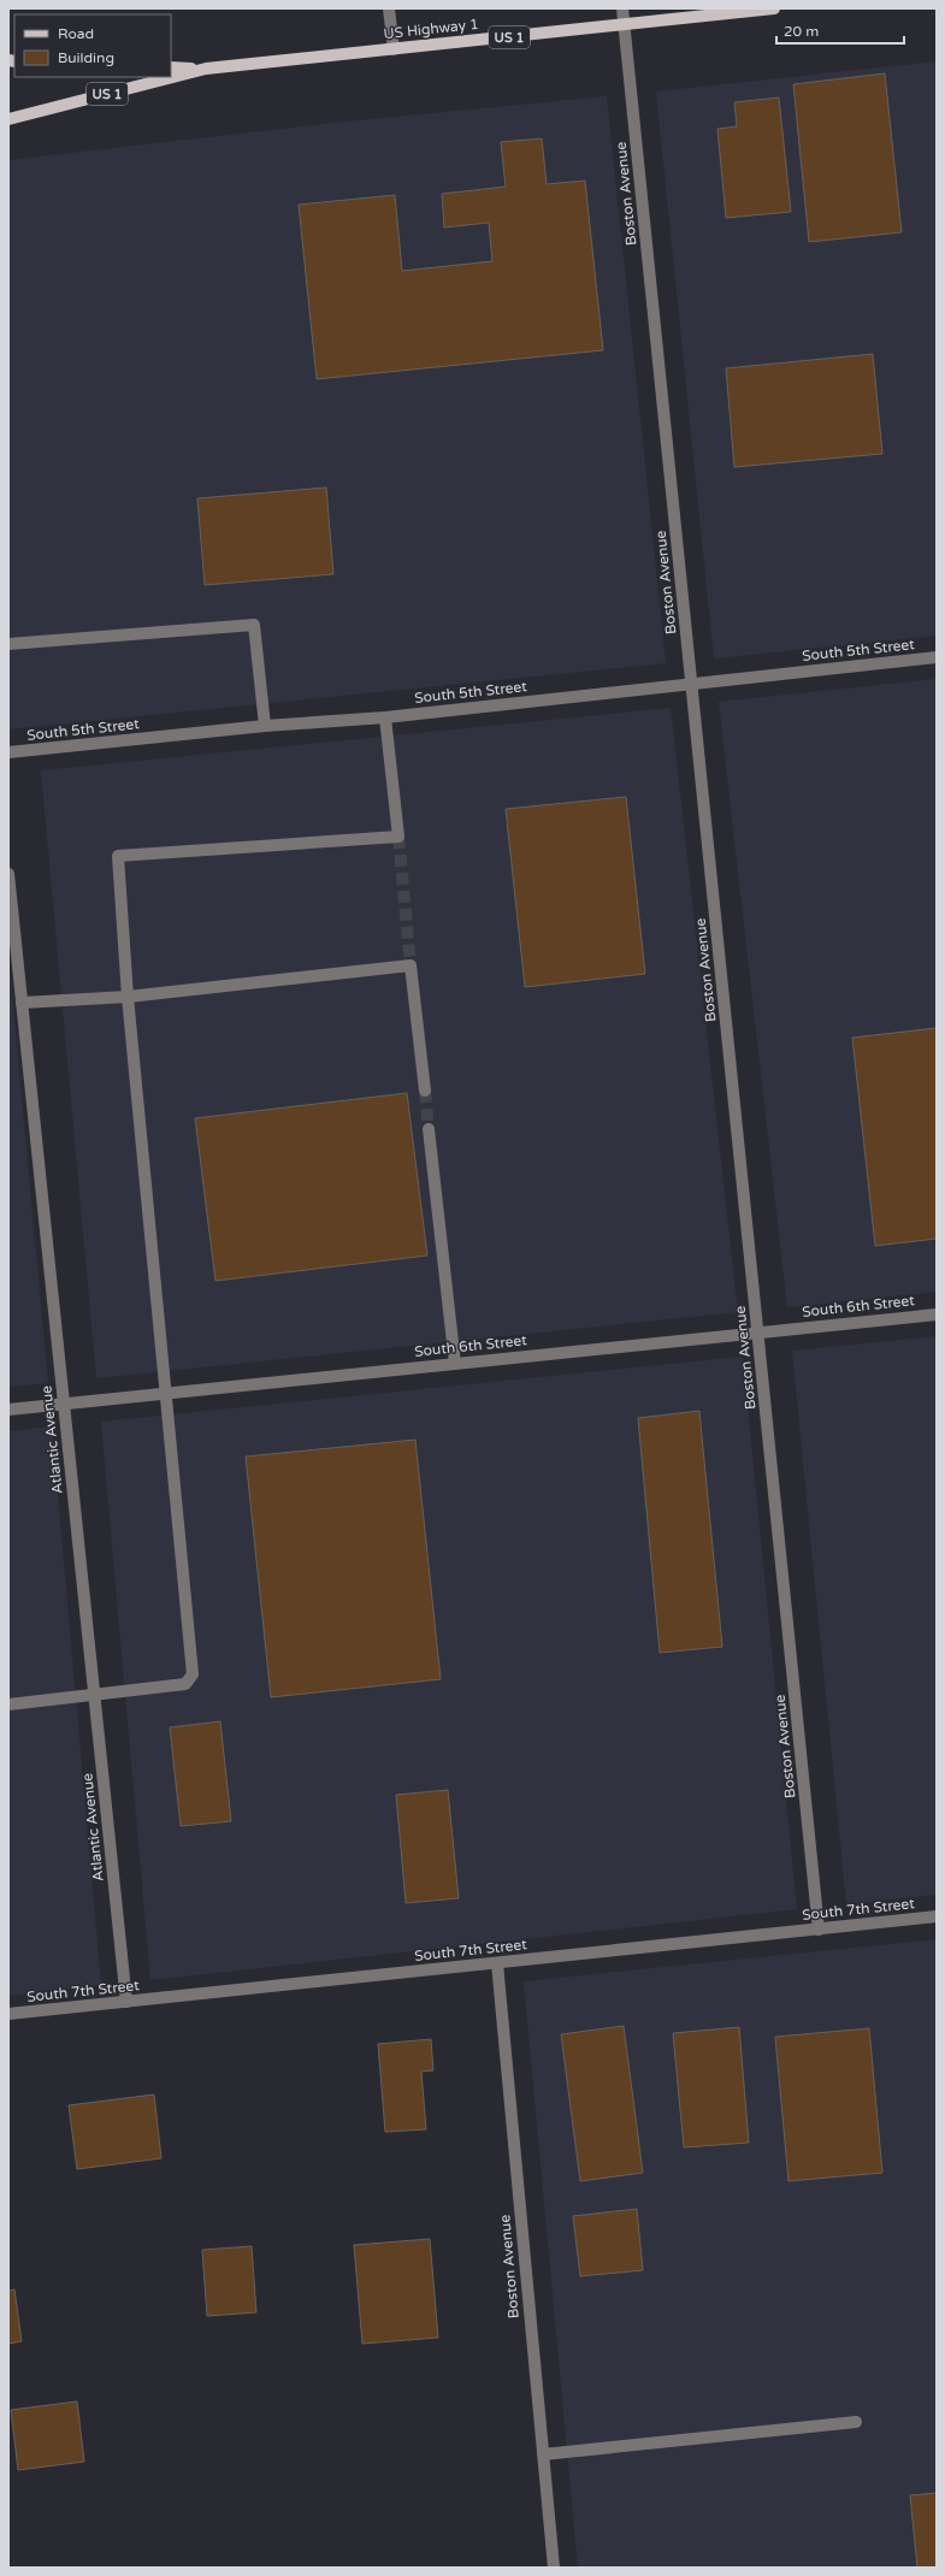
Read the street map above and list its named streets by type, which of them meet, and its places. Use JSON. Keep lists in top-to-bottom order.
{
  "streets": {
    "main road": ["US Highway 1", "US 1"],
    "street": [
      "Boston Avenue",
      "South 5th Street",
      "South 6th Street",
      "Atlantic Avenue",
      "South 7th Street"
    ]
  },
  "crossings": [
    ["US Highway 1", "Boston Avenue"],
    ["Boston Avenue", "South 5th Street"],
    ["Boston Avenue", "South 6th Street"],
    ["Boston Avenue", "South 7th Street"],
    ["South 6th Street", "Atlantic Avenue"],
    ["Atlantic Avenue", "South 7th Street"]
  ],
  "legend": ["Road", "Building"],
  "scale_bar": "20 m"
}
